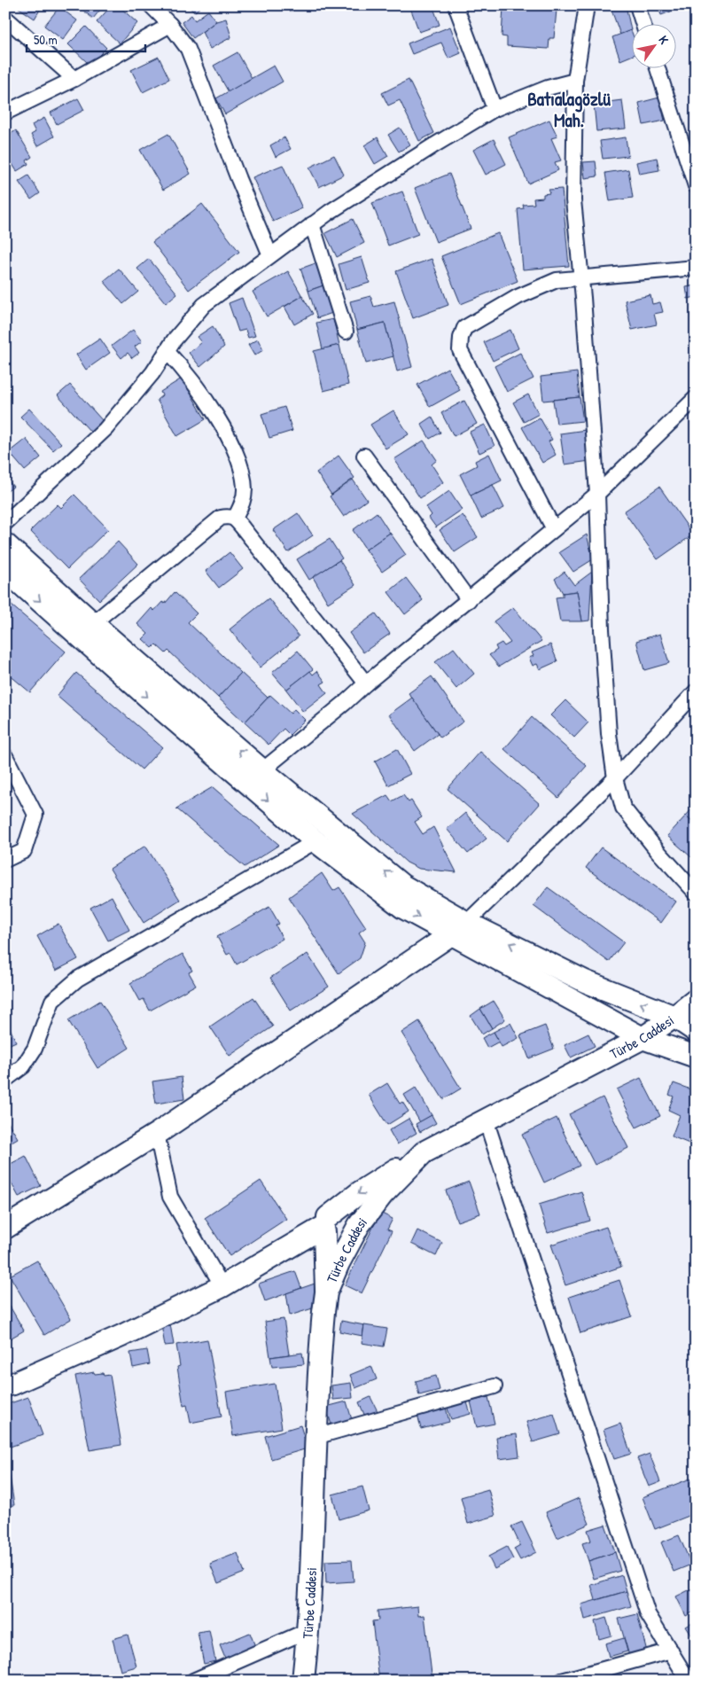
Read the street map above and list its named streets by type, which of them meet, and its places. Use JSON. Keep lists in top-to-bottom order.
{
  "streets": {
    "street": ["Türbe Caddesi"]
  },
  "districts": ["Batıalagözlü Mah."],
  "scale_bar": "50 m",
  "north": "top right"
}
